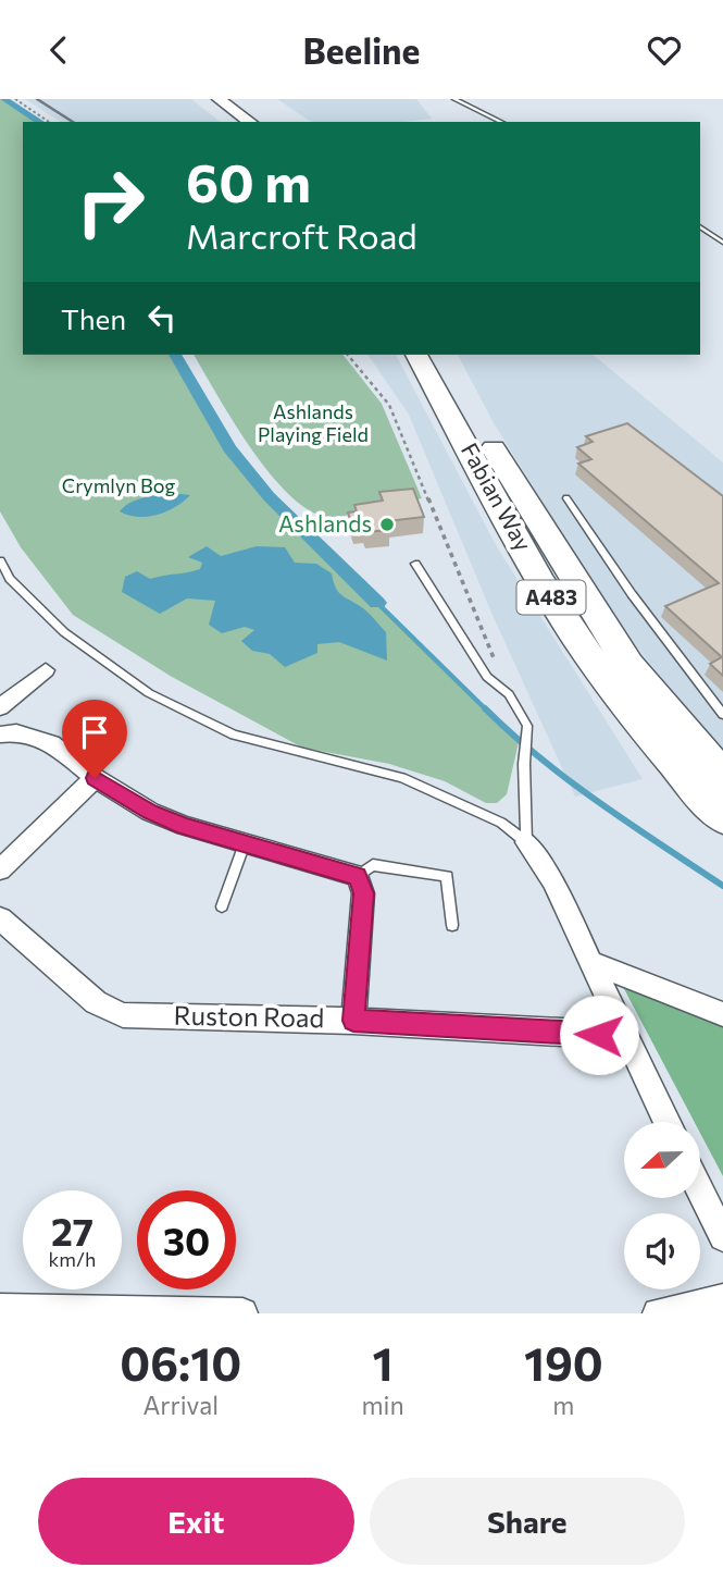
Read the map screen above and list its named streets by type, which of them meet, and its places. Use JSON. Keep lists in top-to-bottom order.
{
  "streets": {
    "highway": ["Fabian Way", "A483"],
    "street": ["Ruston Road"]
  },
  "parks": ["Ashlands Playing Field", "Crymlyn Bog"],
  "places": ["Ashlands"],
  "north": "left",
  "page": {
    "header": "Beeline",
    "turn": ["60 m", "Marcroft Road"],
    "then": "Then",
    "speed": "27 km/h",
    "limit": "30",
    "eta": [
      "06:10",
      "Arrival",
      "1",
      "min",
      "190",
      "m"
    ],
    "buttons": ["Exit", "Share"]
  }
}
